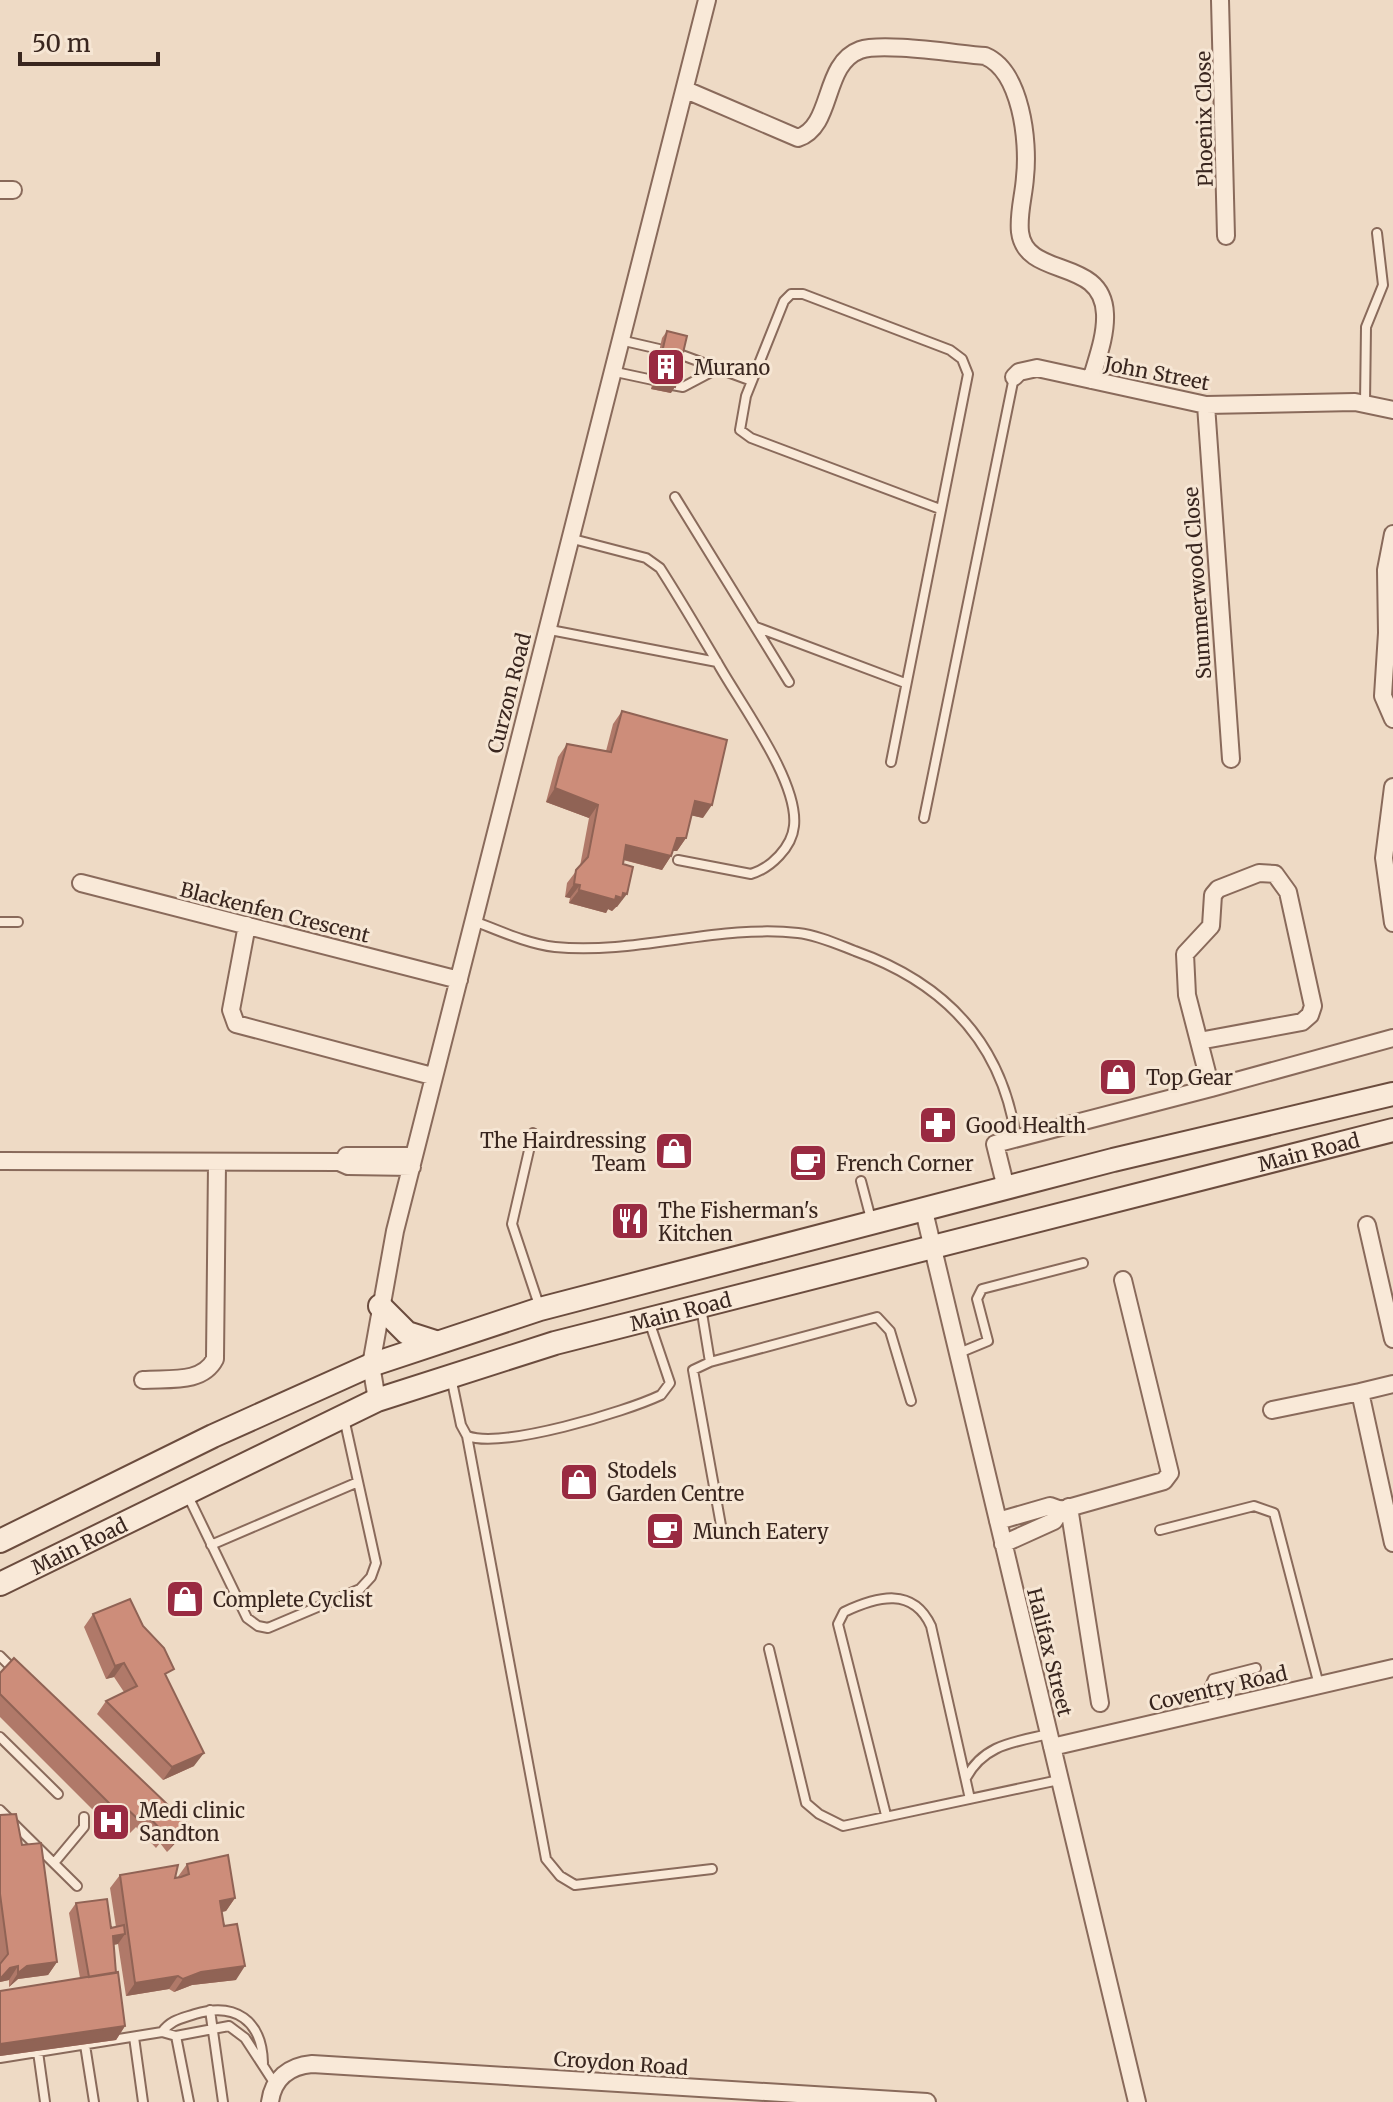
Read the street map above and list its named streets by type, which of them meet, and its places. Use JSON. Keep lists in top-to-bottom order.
{
  "streets": {
    "main road": ["Main Road"],
    "street": [
      "Phoenix Close",
      "John Street",
      "Summerwood Close",
      "Curzon Road",
      "Blackenfen Crescent",
      "Halifax Street",
      "Coventry Road",
      "Croydon Road"
    ]
  },
  "crossings": [
    ["John Street", "Summerwood Close"],
    ["Curzon Road", "Blackenfen Crescent"],
    ["Curzon Road", "Main Road"],
    ["Main Road", "Halifax Street"],
    ["Halifax Street", "Coventry Road"]
  ],
  "places": {
    "building": ["Murano"],
    "shop": [
      "Top Gear",
      "The Hairdressing Team",
      "Stodels Garden Centre",
      "Complete Cyclist"
    ],
    "pharmacy": ["Good Health"],
    "cafe": ["French Corner", "Munch Eatery"],
    "restaurant": ["The Fisherman's Kitchen"],
    "hospital": ["Medi clinic Sandton"]
  },
  "scale_bar": "50 m"
}
